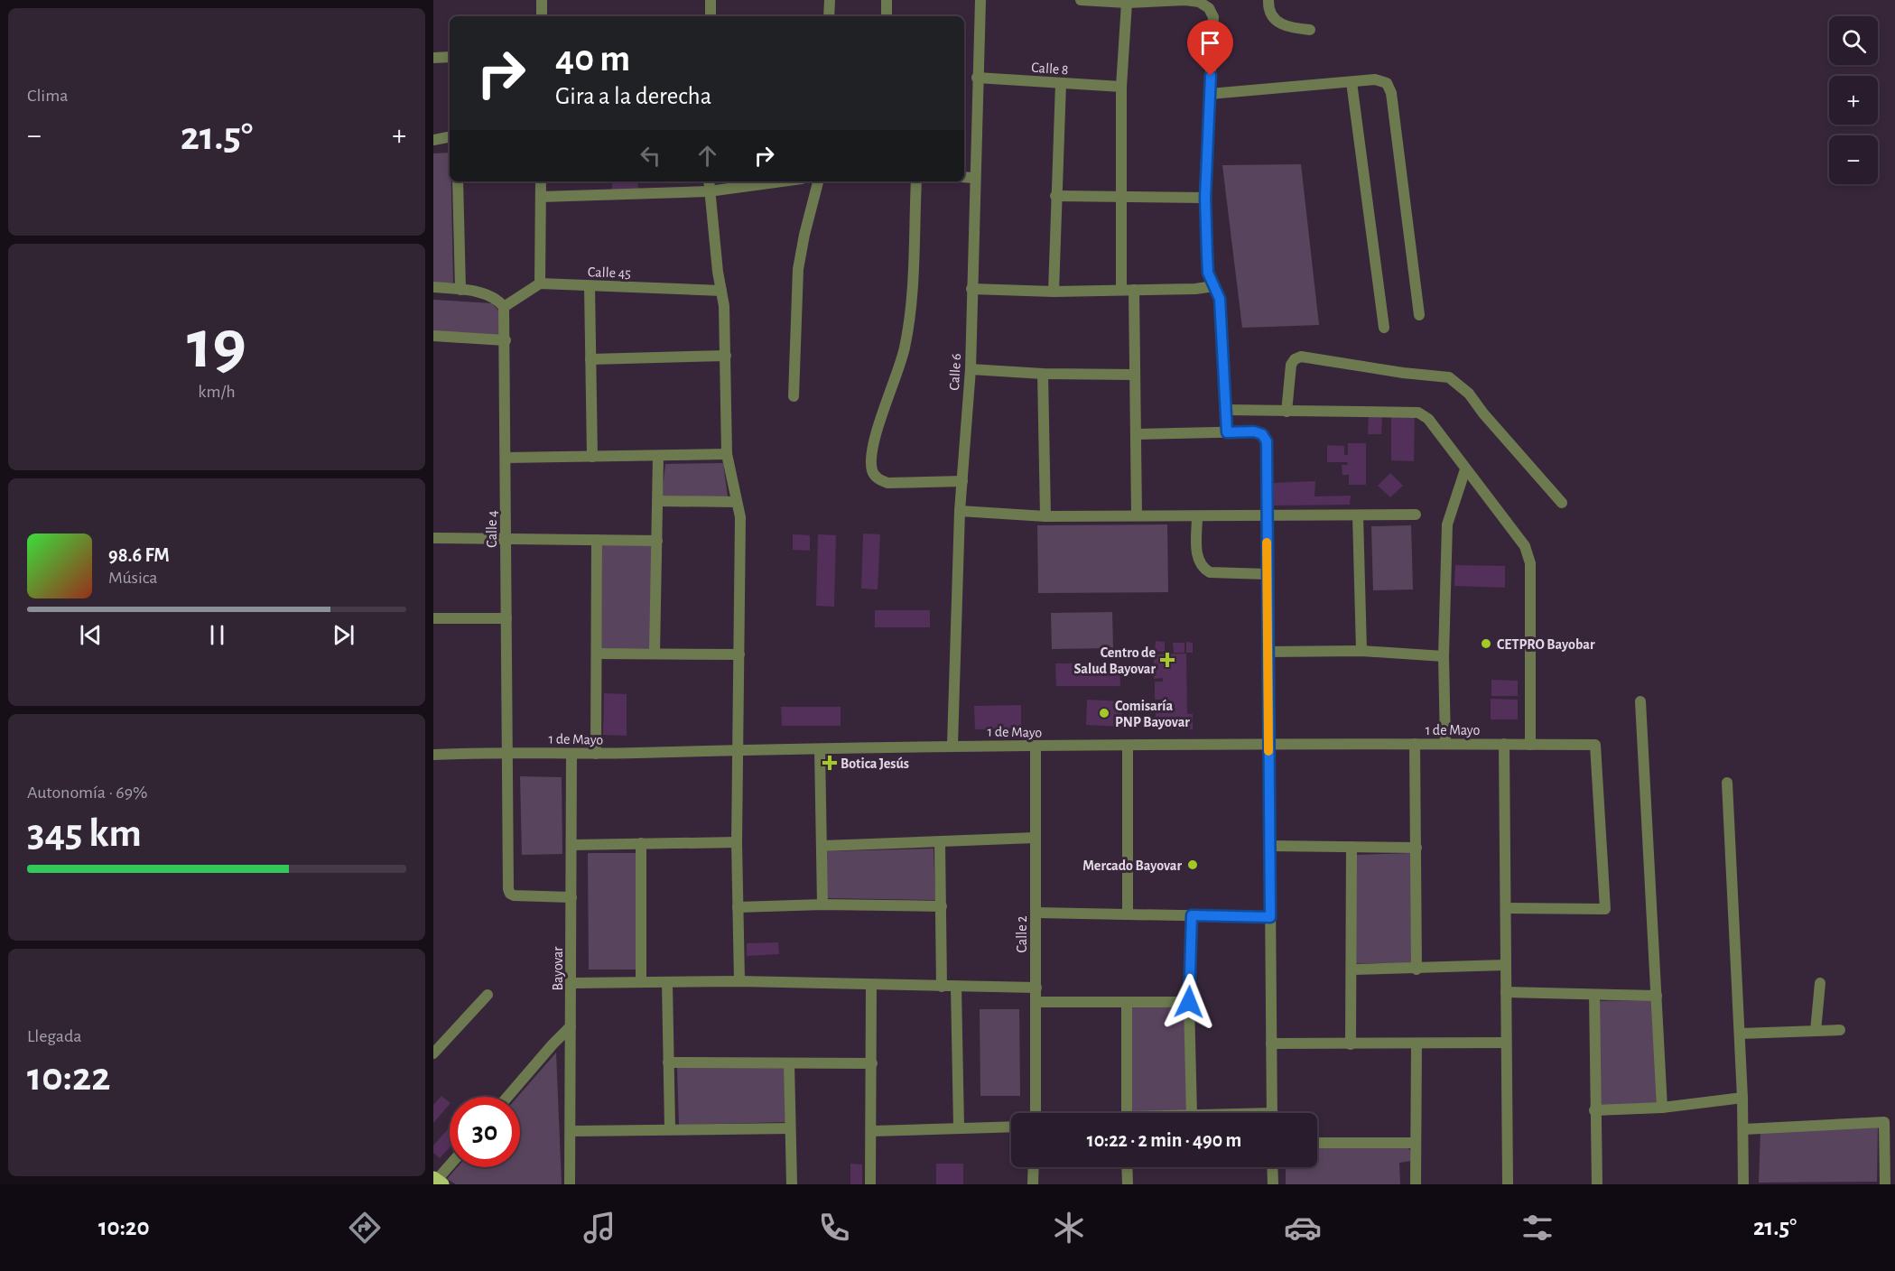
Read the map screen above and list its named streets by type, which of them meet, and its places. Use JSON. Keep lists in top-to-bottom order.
{
  "streets": {
    "street": [
      "Calle 8",
      "Calle 45",
      "Calle 6",
      "Calle 4",
      "1 de Mayo",
      "Calle 2",
      "Bayovar"
    ]
  },
  "crossings": [
    ["Calle 8", "Calle 6"],
    ["Calle 6", "1 de Mayo"],
    ["Calle 4", "1 de Mayo"],
    ["Calle 4", "Bayovar"],
    ["1 de Mayo", "Calle 2"],
    ["1 de Mayo", "Bayovar"]
  ],
  "places": {
    "other": ["CETPRO Bayobar", "Comisaría PNP Bayovar", "Mercado Bayovar"],
    "health": ["Centro de Salud Bayovar", "Botica Jesús"]
  },
  "page": {
    "tile": [
      "Clima",
      ["19", "km/h"],
      ["Autonomía · 69%", "345 km"],
      ["Llegada", "10:22"]
    ],
    "map_buttons": ["+", "−"],
    "turn": ["40 m", "Gira a la derecha"],
    "heat": ["−", "21.5°", "+"],
    "song": ["98.6 FM", "Música"],
    "limit": "30",
    "trip": "10:22 · 2 min · 490 m",
    "tabs": ["10:20", "21.5°"]
  }
}
